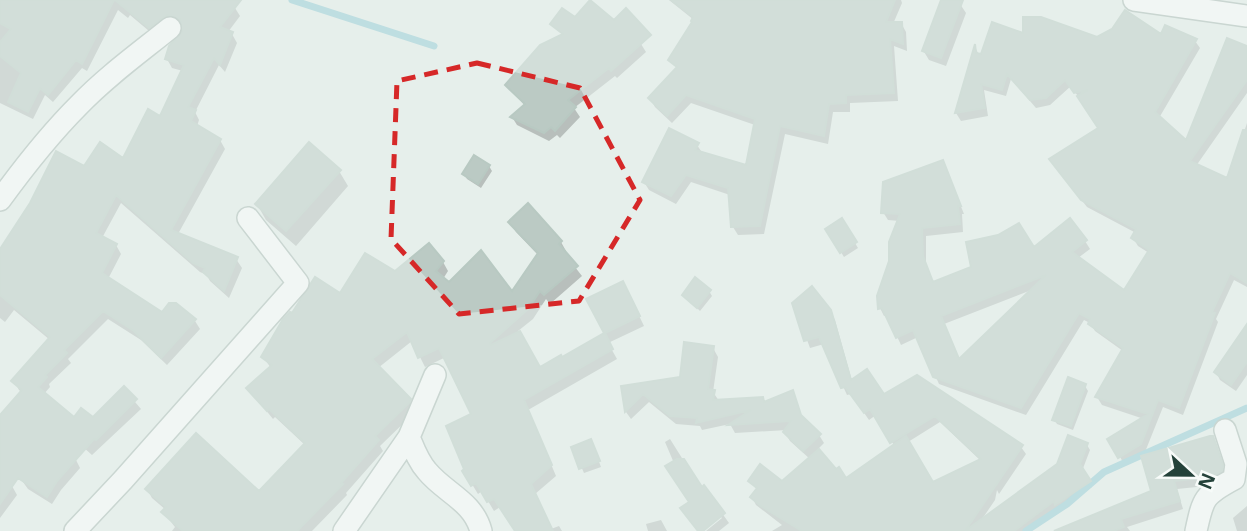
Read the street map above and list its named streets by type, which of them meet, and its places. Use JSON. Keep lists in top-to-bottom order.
{
  "north": "right"
}
